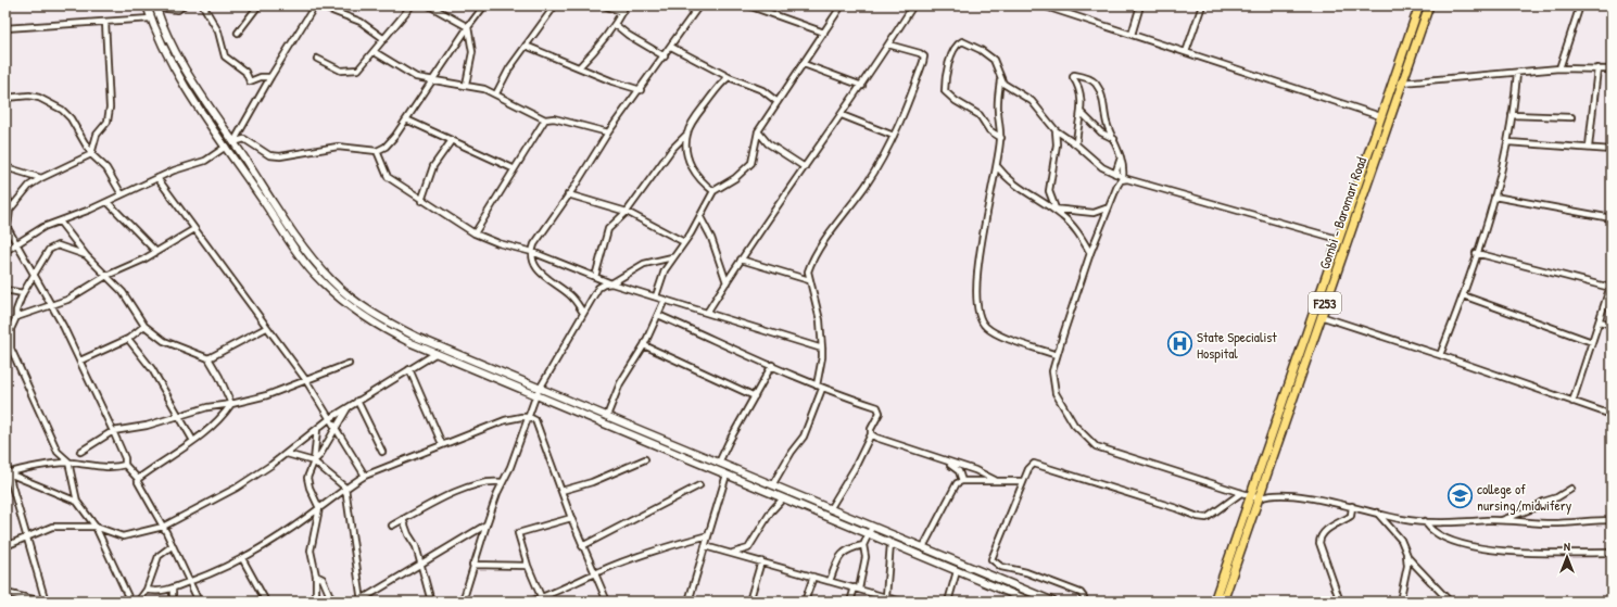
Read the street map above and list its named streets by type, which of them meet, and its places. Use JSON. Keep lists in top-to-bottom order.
{
  "streets": {
    "main road": ["Gombi - Baromari Road", "F253"]
  },
  "places": {
    "hospital": ["State Specialist Hospital"],
    "school or university": ["college of nursing/midwifery"]
  },
  "north": "top"
}
